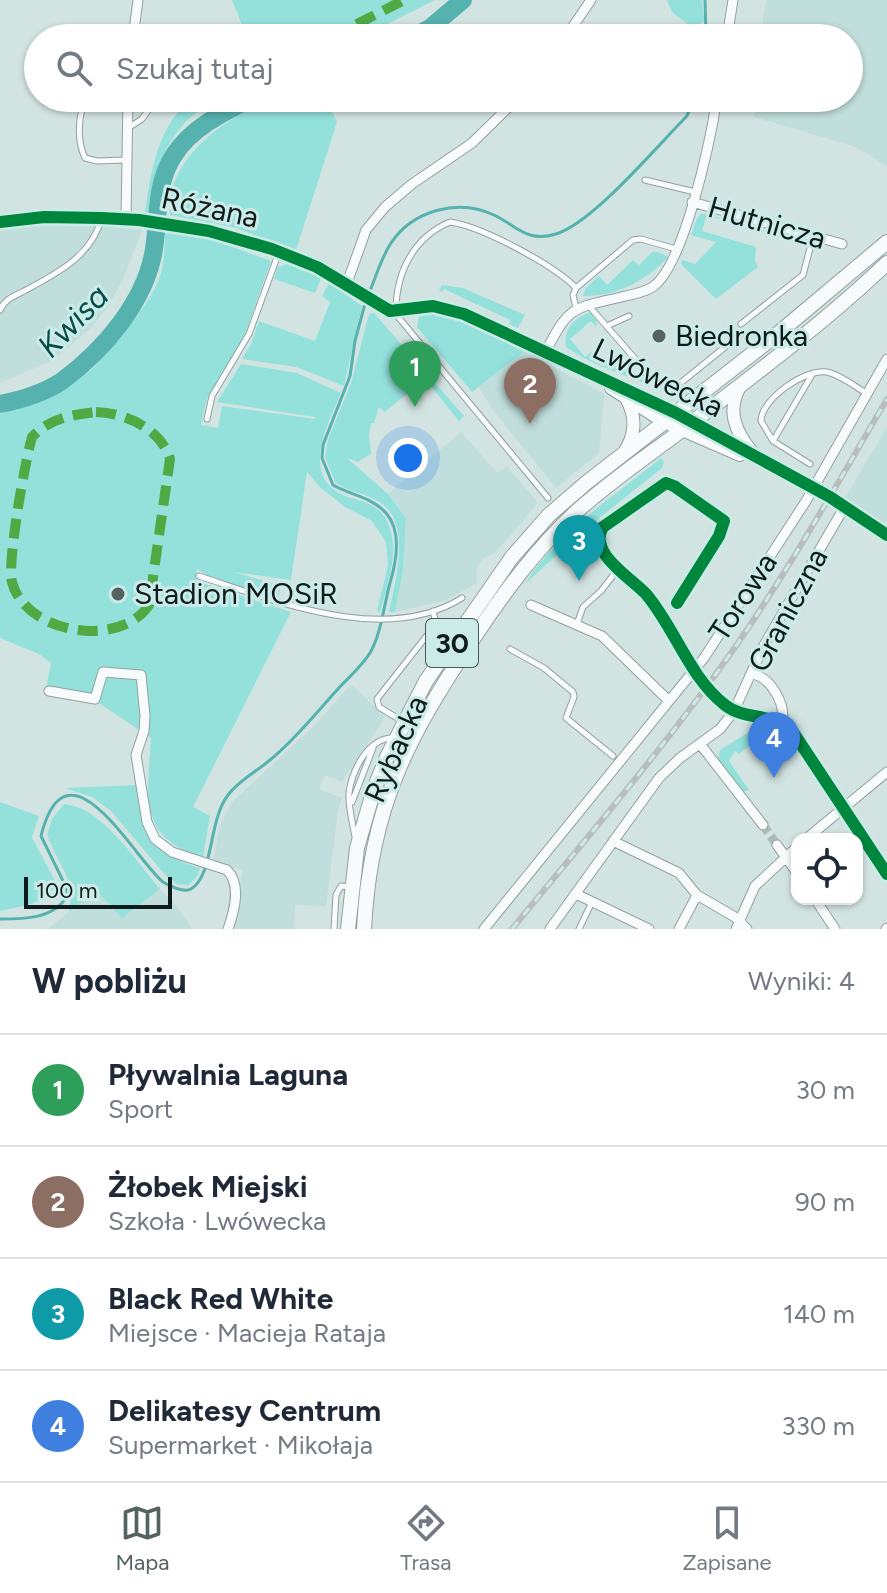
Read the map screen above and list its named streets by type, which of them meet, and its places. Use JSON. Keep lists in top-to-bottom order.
{
  "streets": {
    "main road": ["30", "Rybacka"],
    "street": [
      "Różana",
      "Hutnicza",
      "Lwówecka",
      "Torowa",
      "Graniczna"
    ]
  },
  "crossings": [
    ["Różana", "Lwówecka"],
    ["Lwówecka", "Torowa"],
    ["Lwówecka", "Graniczna"],
    ["Lwówecka", "30"],
    ["Lwówecka", "Rybacka"],
    ["30", "Rybacka"]
  ],
  "water": ["Kwisa"],
  "places": ["Biedronka", "Stadion MOSiR"],
  "scale_bar": "100 m",
  "page": {
    "search": "Szukaj tutaj",
    "pins": [
      "1",
      "2",
      "3",
      "4"
    ],
    "scale": "100 m",
    "heading": ["W pobliżu", "Wyniki: 4"],
    "list": [
      {
        "mark": "1",
        "name": "Pływalnia Laguna",
        "note": "Sport",
        "value": "30 m"
      },
      {
        "mark": "2",
        "name": "Żłobek Miejski",
        "note": "Szkoła · Lwówecka",
        "value": "90 m"
      },
      {
        "mark": "3",
        "name": "Black Red White",
        "note": "Miejsce · Macieja Rataja",
        "value": "140 m"
      },
      {
        "mark": "4",
        "name": "Delikatesy Centrum",
        "note": "Supermarket · Mikołaja",
        "value": "330 m"
      }
    ],
    "nav": ["Mapa", "Trasa", "Zapisane"]
  }
}
